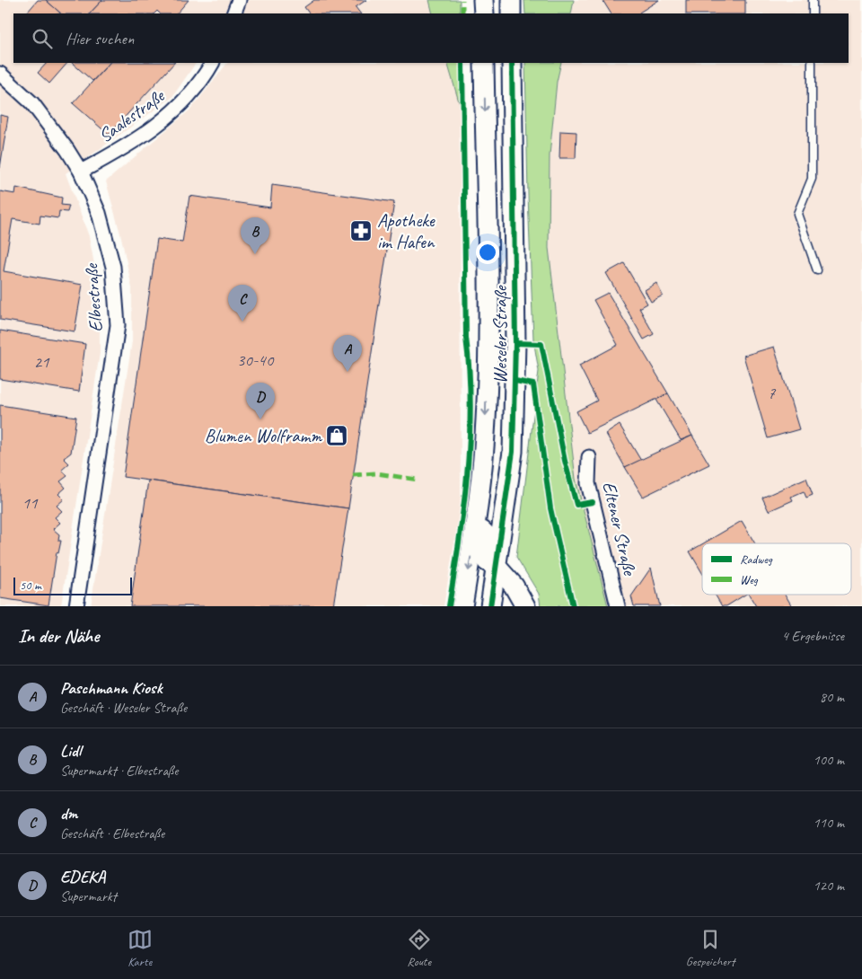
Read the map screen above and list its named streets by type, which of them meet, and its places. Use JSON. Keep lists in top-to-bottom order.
{
  "streets": {
    "main road": ["Weseler Straße"],
    "street": ["Saalestraße", "Elbestraße", "Eltener Straße"]
  },
  "crossings": [
    ["Saalestraße", "Elbestraße"]
  ],
  "places": {
    "pharmacy": ["Apotheke im Hafen"],
    "shop": ["Blumen Wolframm"]
  },
  "house_numbers": [
    "30-40",
    "21",
    "7",
    "11"
  ],
  "legend": ["Radweg", "Weg"],
  "scale_bar": "50 m",
  "page": {
    "search": "Hier suchen",
    "pins": [
      "B",
      "C",
      "A",
      "D"
    ],
    "scale": "50 m",
    "heading": ["In der Nähe", "4 Ergebnisse"],
    "list": [
      {
        "mark": "A",
        "name": "Paschmann Kiosk",
        "note": "Geschäft · Weseler Straße",
        "value": "80 m"
      },
      {
        "mark": "B",
        "name": "Lidl",
        "note": "Supermarkt · Elbestraße",
        "value": "100 m"
      },
      {
        "mark": "C",
        "name": "dm",
        "note": "Geschäft · Elbestraße",
        "value": "110 m"
      },
      {
        "mark": "D",
        "name": "EDEKA",
        "note": "Supermarkt",
        "value": "120 m"
      }
    ],
    "nav": ["Karte", "Route", "Gespeichert"]
  }
}
